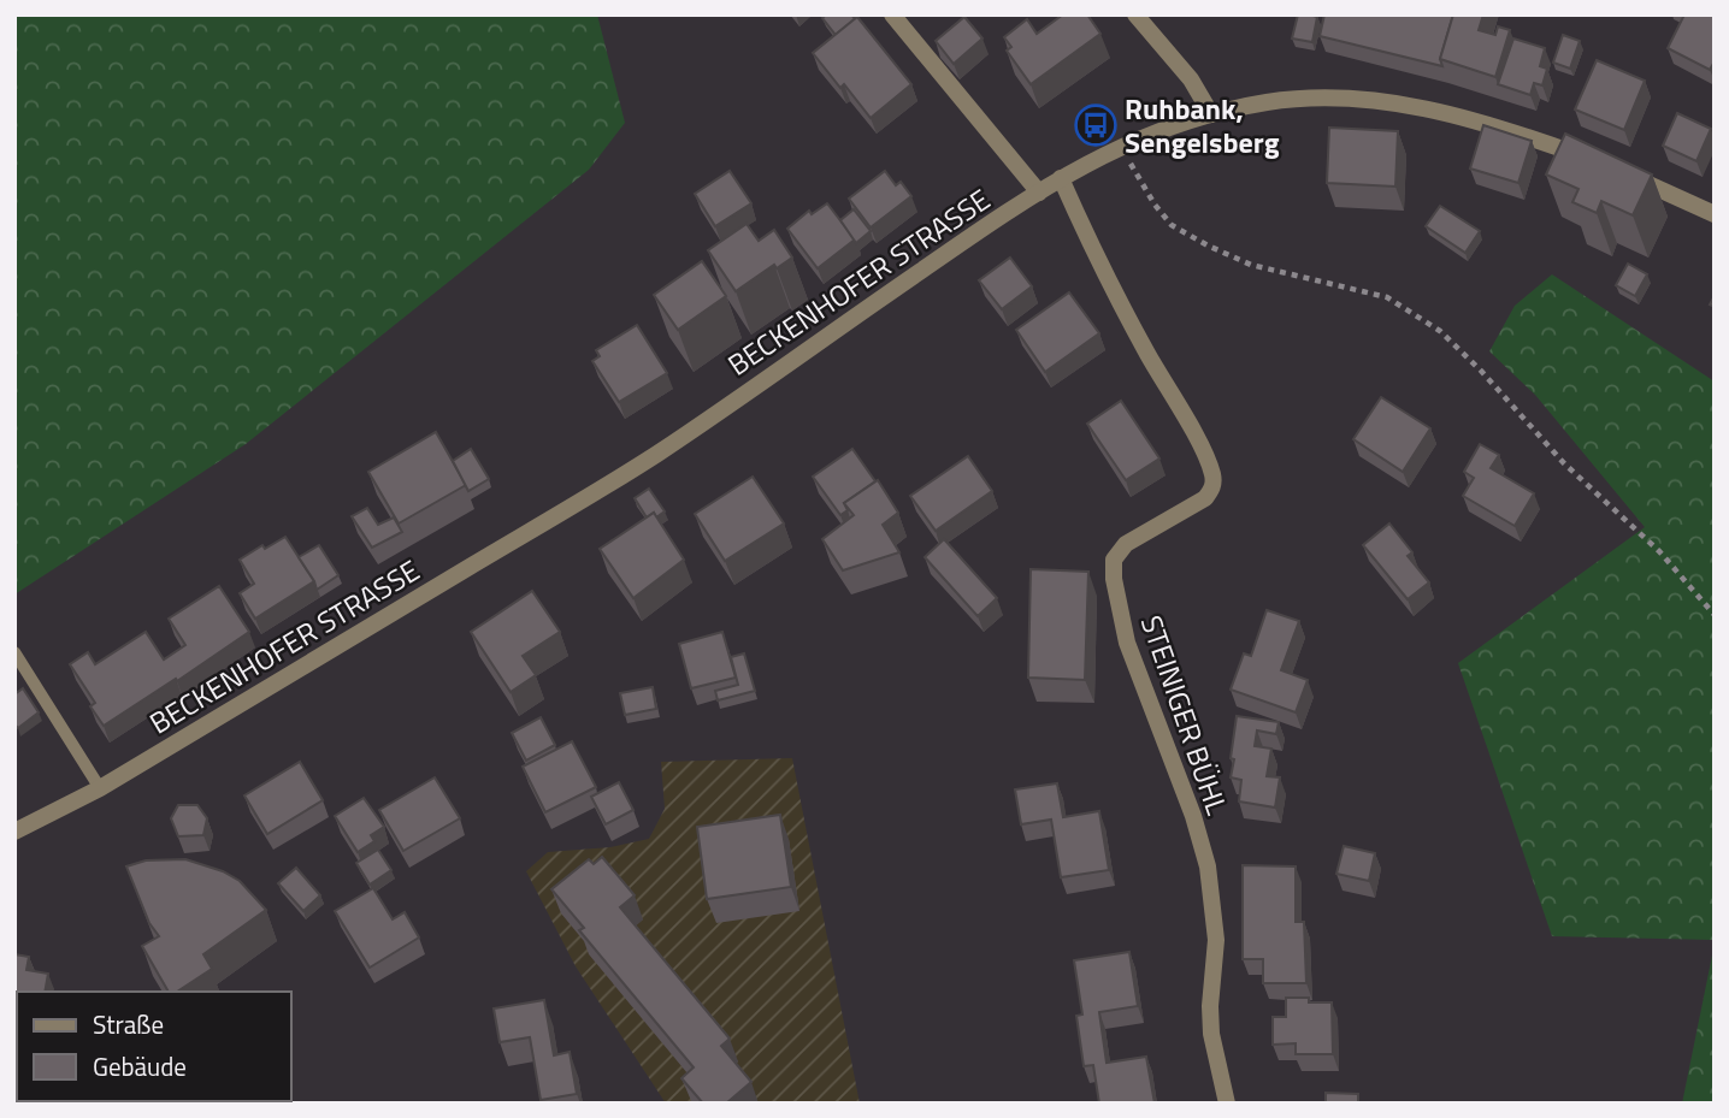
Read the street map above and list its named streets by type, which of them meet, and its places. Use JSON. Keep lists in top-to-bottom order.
{
  "streets": {
    "street": ["BECKENHOFER STRASSE", "STEINIGER BÜHL"]
  },
  "crossings": [
    ["BECKENHOFER STRASSE", "STEINIGER BÜHL"]
  ],
  "places": {
    "bus stop": ["Ruhbank, Sengelsberg"]
  },
  "legend": ["Straße", "Gebäude"]
}
